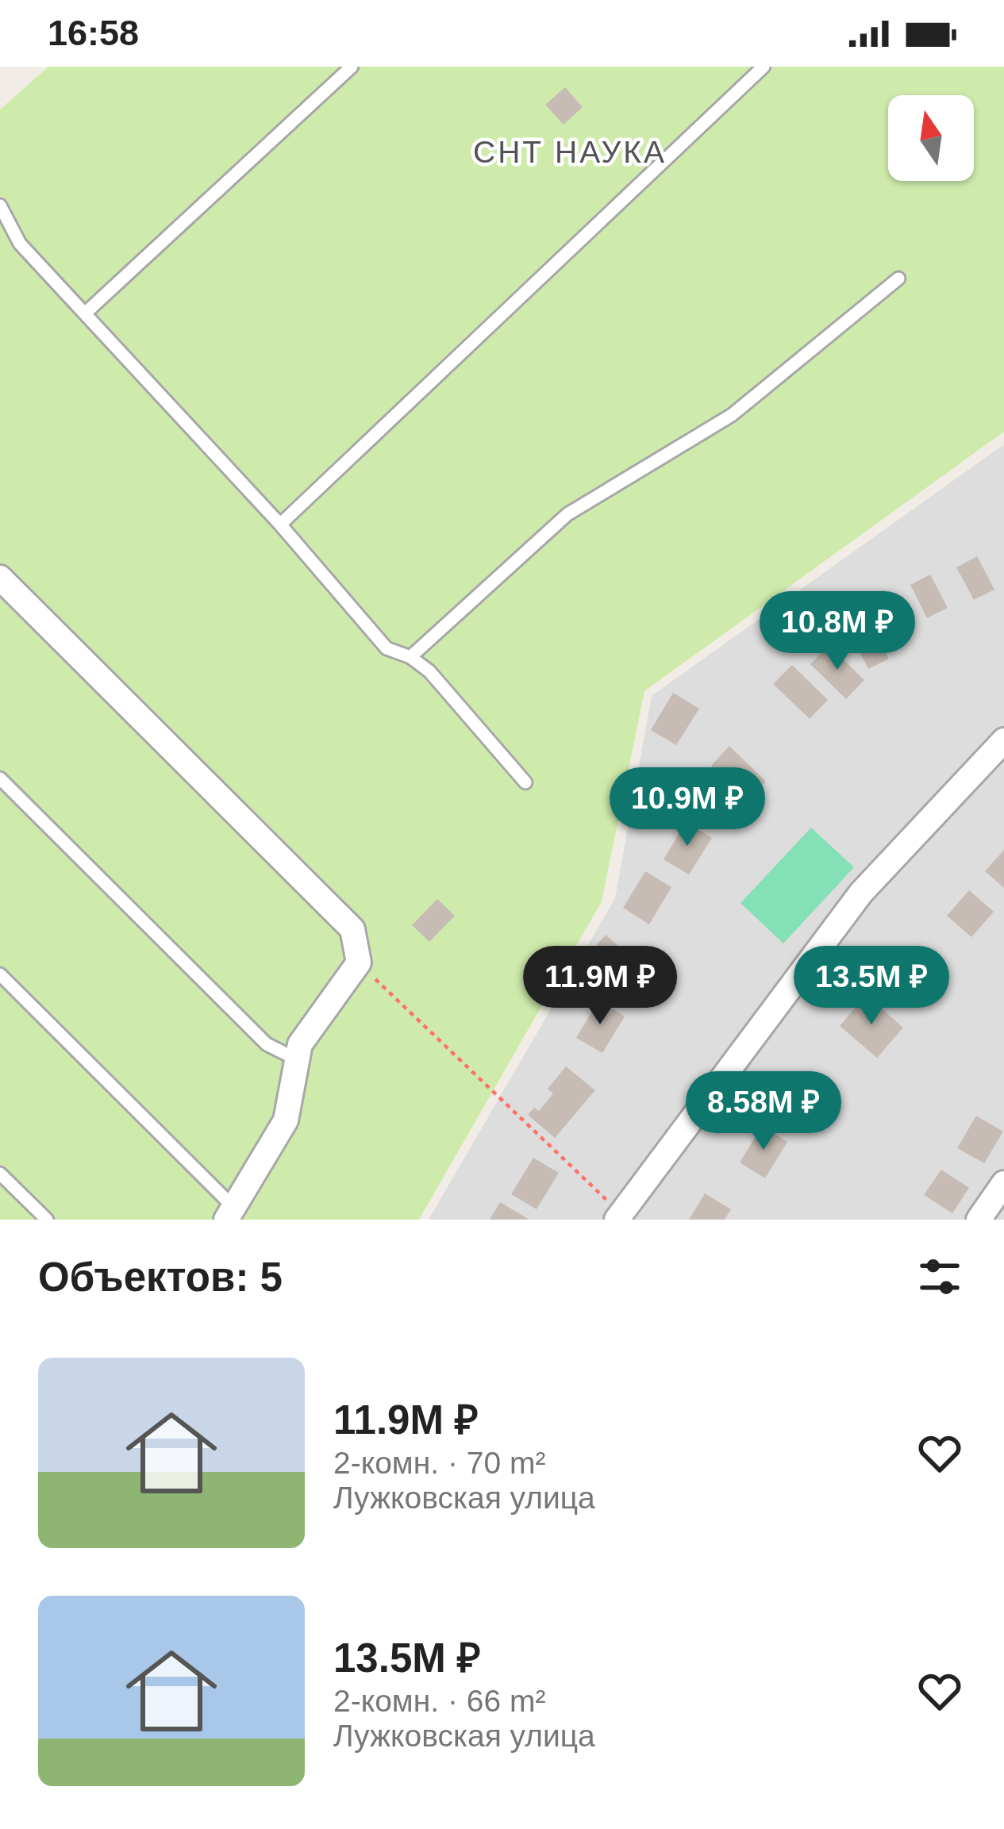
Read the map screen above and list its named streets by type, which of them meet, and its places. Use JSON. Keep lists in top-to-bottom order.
{
  "districts": ["СНТ НАУКА"],
  "north": "top",
  "page": {
    "status": "16:58",
    "price": [
      "10.8M ₽",
      "10.9M ₽",
      "11.9M ₽",
      "13.5M ₽",
      "8.58M ₽"
    ],
    "heading": "Объектов: 5",
    "list": [
      {
        "name": "11.9M ₽",
        "note": "2-комн. · 70 m² · Лужковская улица"
      },
      {
        "name": "13.5M ₽",
        "note": "2-комн. · 66 m² · Лужковская улица"
      }
    ]
  }
}
